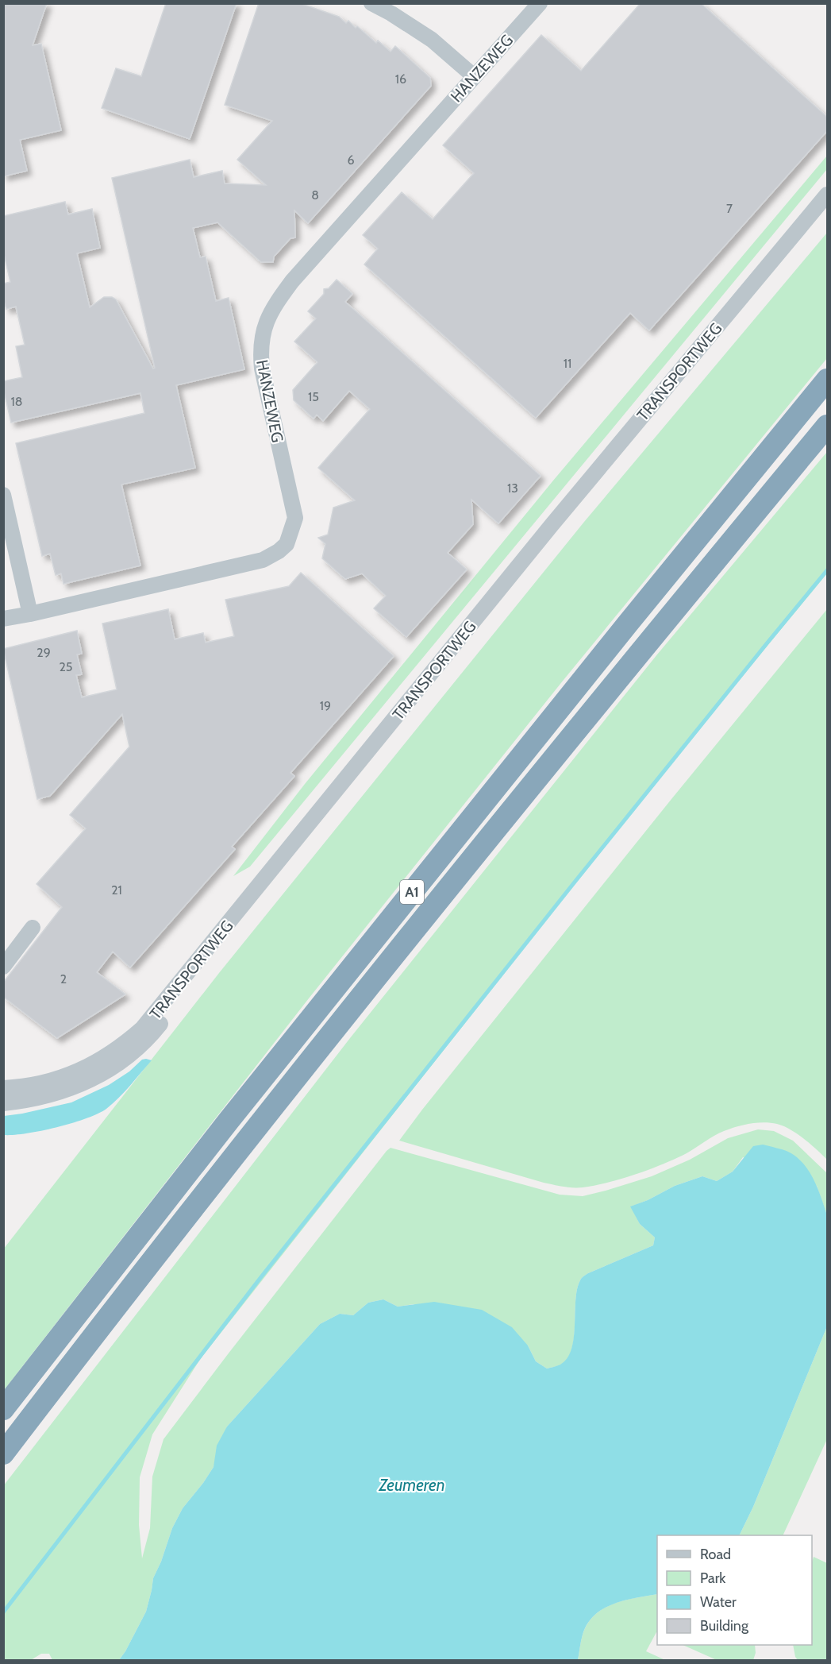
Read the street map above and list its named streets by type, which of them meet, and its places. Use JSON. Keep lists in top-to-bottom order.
{
  "streets": {
    "highway": ["A1"],
    "street": ["HANZEWEG", "TRANSPORTWEG"]
  },
  "water": ["Zeumeren"],
  "house_numbers": [
    "16",
    "6",
    "8",
    "7",
    "11",
    "15",
    "18",
    "13",
    "29",
    "25",
    "19",
    "21",
    "2"
  ],
  "legend": [
    "Road",
    "Park",
    "Water",
    "Building"
  ]
}
